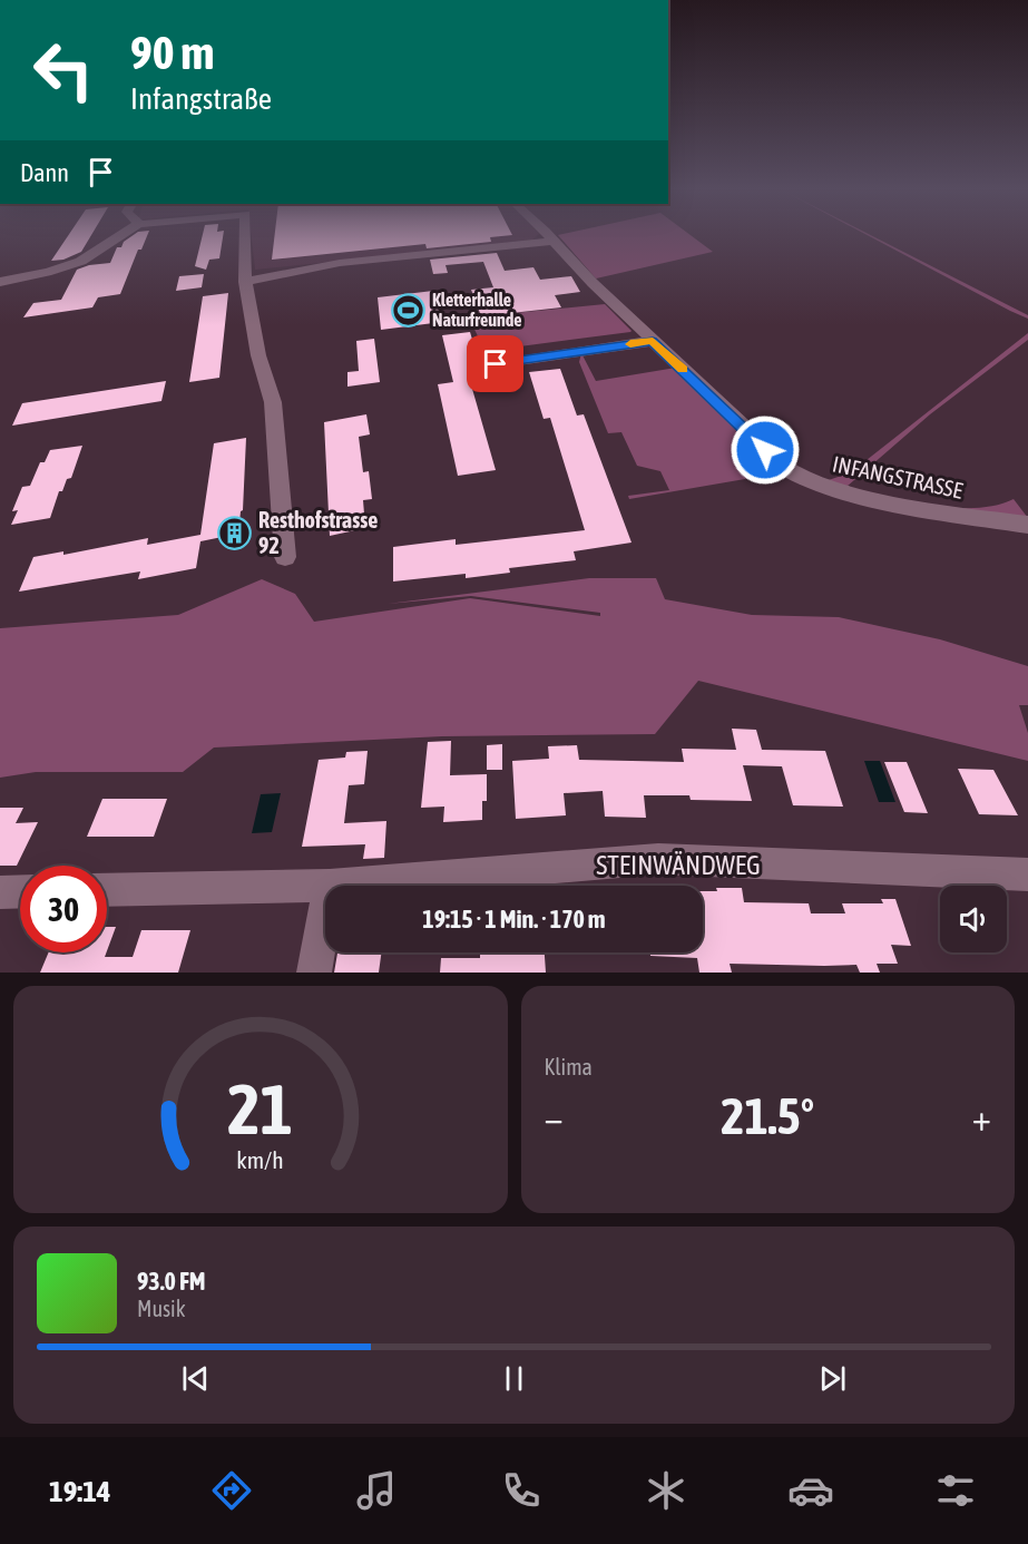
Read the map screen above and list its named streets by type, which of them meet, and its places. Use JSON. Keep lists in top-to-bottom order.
{
  "streets": {
    "street": ["INFANGSTRASSE", "STEINWÄNDWEG"]
  },
  "places": {
    "sports": ["Kletterhalle Naturfreunde"],
    "building": ["Resthofstrasse 92"]
  },
  "page": {
    "turn": ["90 m", "Infangstraße"],
    "then": "Dann",
    "limit": "30",
    "trip": "19:15 · 1 Min. · 170 m",
    "tile": "Klima",
    "heat": ["−", "21.5°", "+"],
    "song": ["93.0 FM", "Musik"],
    "tabs": "19:14",
    "gauge": ["21", "km/h"]
  }
}
